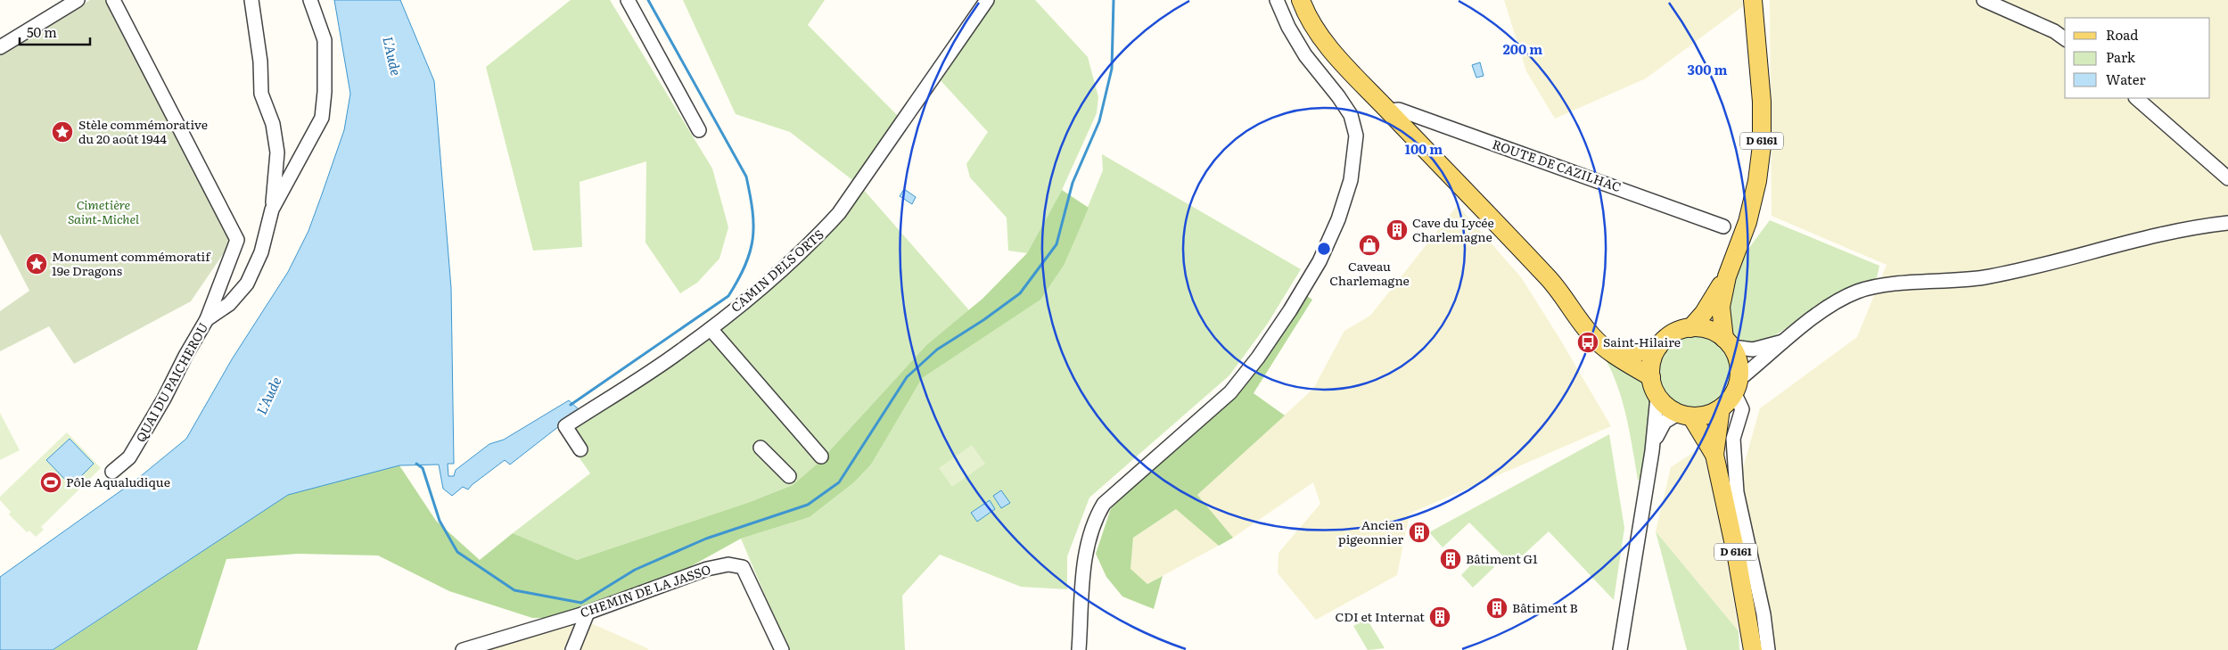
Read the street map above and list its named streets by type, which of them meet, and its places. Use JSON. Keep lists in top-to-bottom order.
{
  "streets": {
    "main road": ["D 6161"],
    "street": [
      "ROUTE DE CAZILHAC",
      "CAMIN DELS ORTS",
      "QUAI DU PAICHEROU",
      "CHEMIN DE LA JASSO"
    ]
  },
  "water": ["L'Aude"],
  "parks": ["Cimetière Saint-Michel"],
  "places": {
    "place": ["Stèle commémorative du 20 août 1944", "Monument commémoratif 19e Dragons"],
    "building": [
      "Cave du Lycée Charlemagne",
      "Ancien pigeonnier",
      "Bâtiment G1",
      "Bâtiment B",
      "CDI et Internat"
    ],
    "shop": ["Caveau Charlemagne"],
    "bus stop": ["Saint-Hilaire"],
    "sports": ["Pôle Aqualudique"]
  },
  "legend": ["Road", "Park", "Water"],
  "scale_bar": "50 m",
  "rings": ["200 m", "300 m", "100 m"]
}
